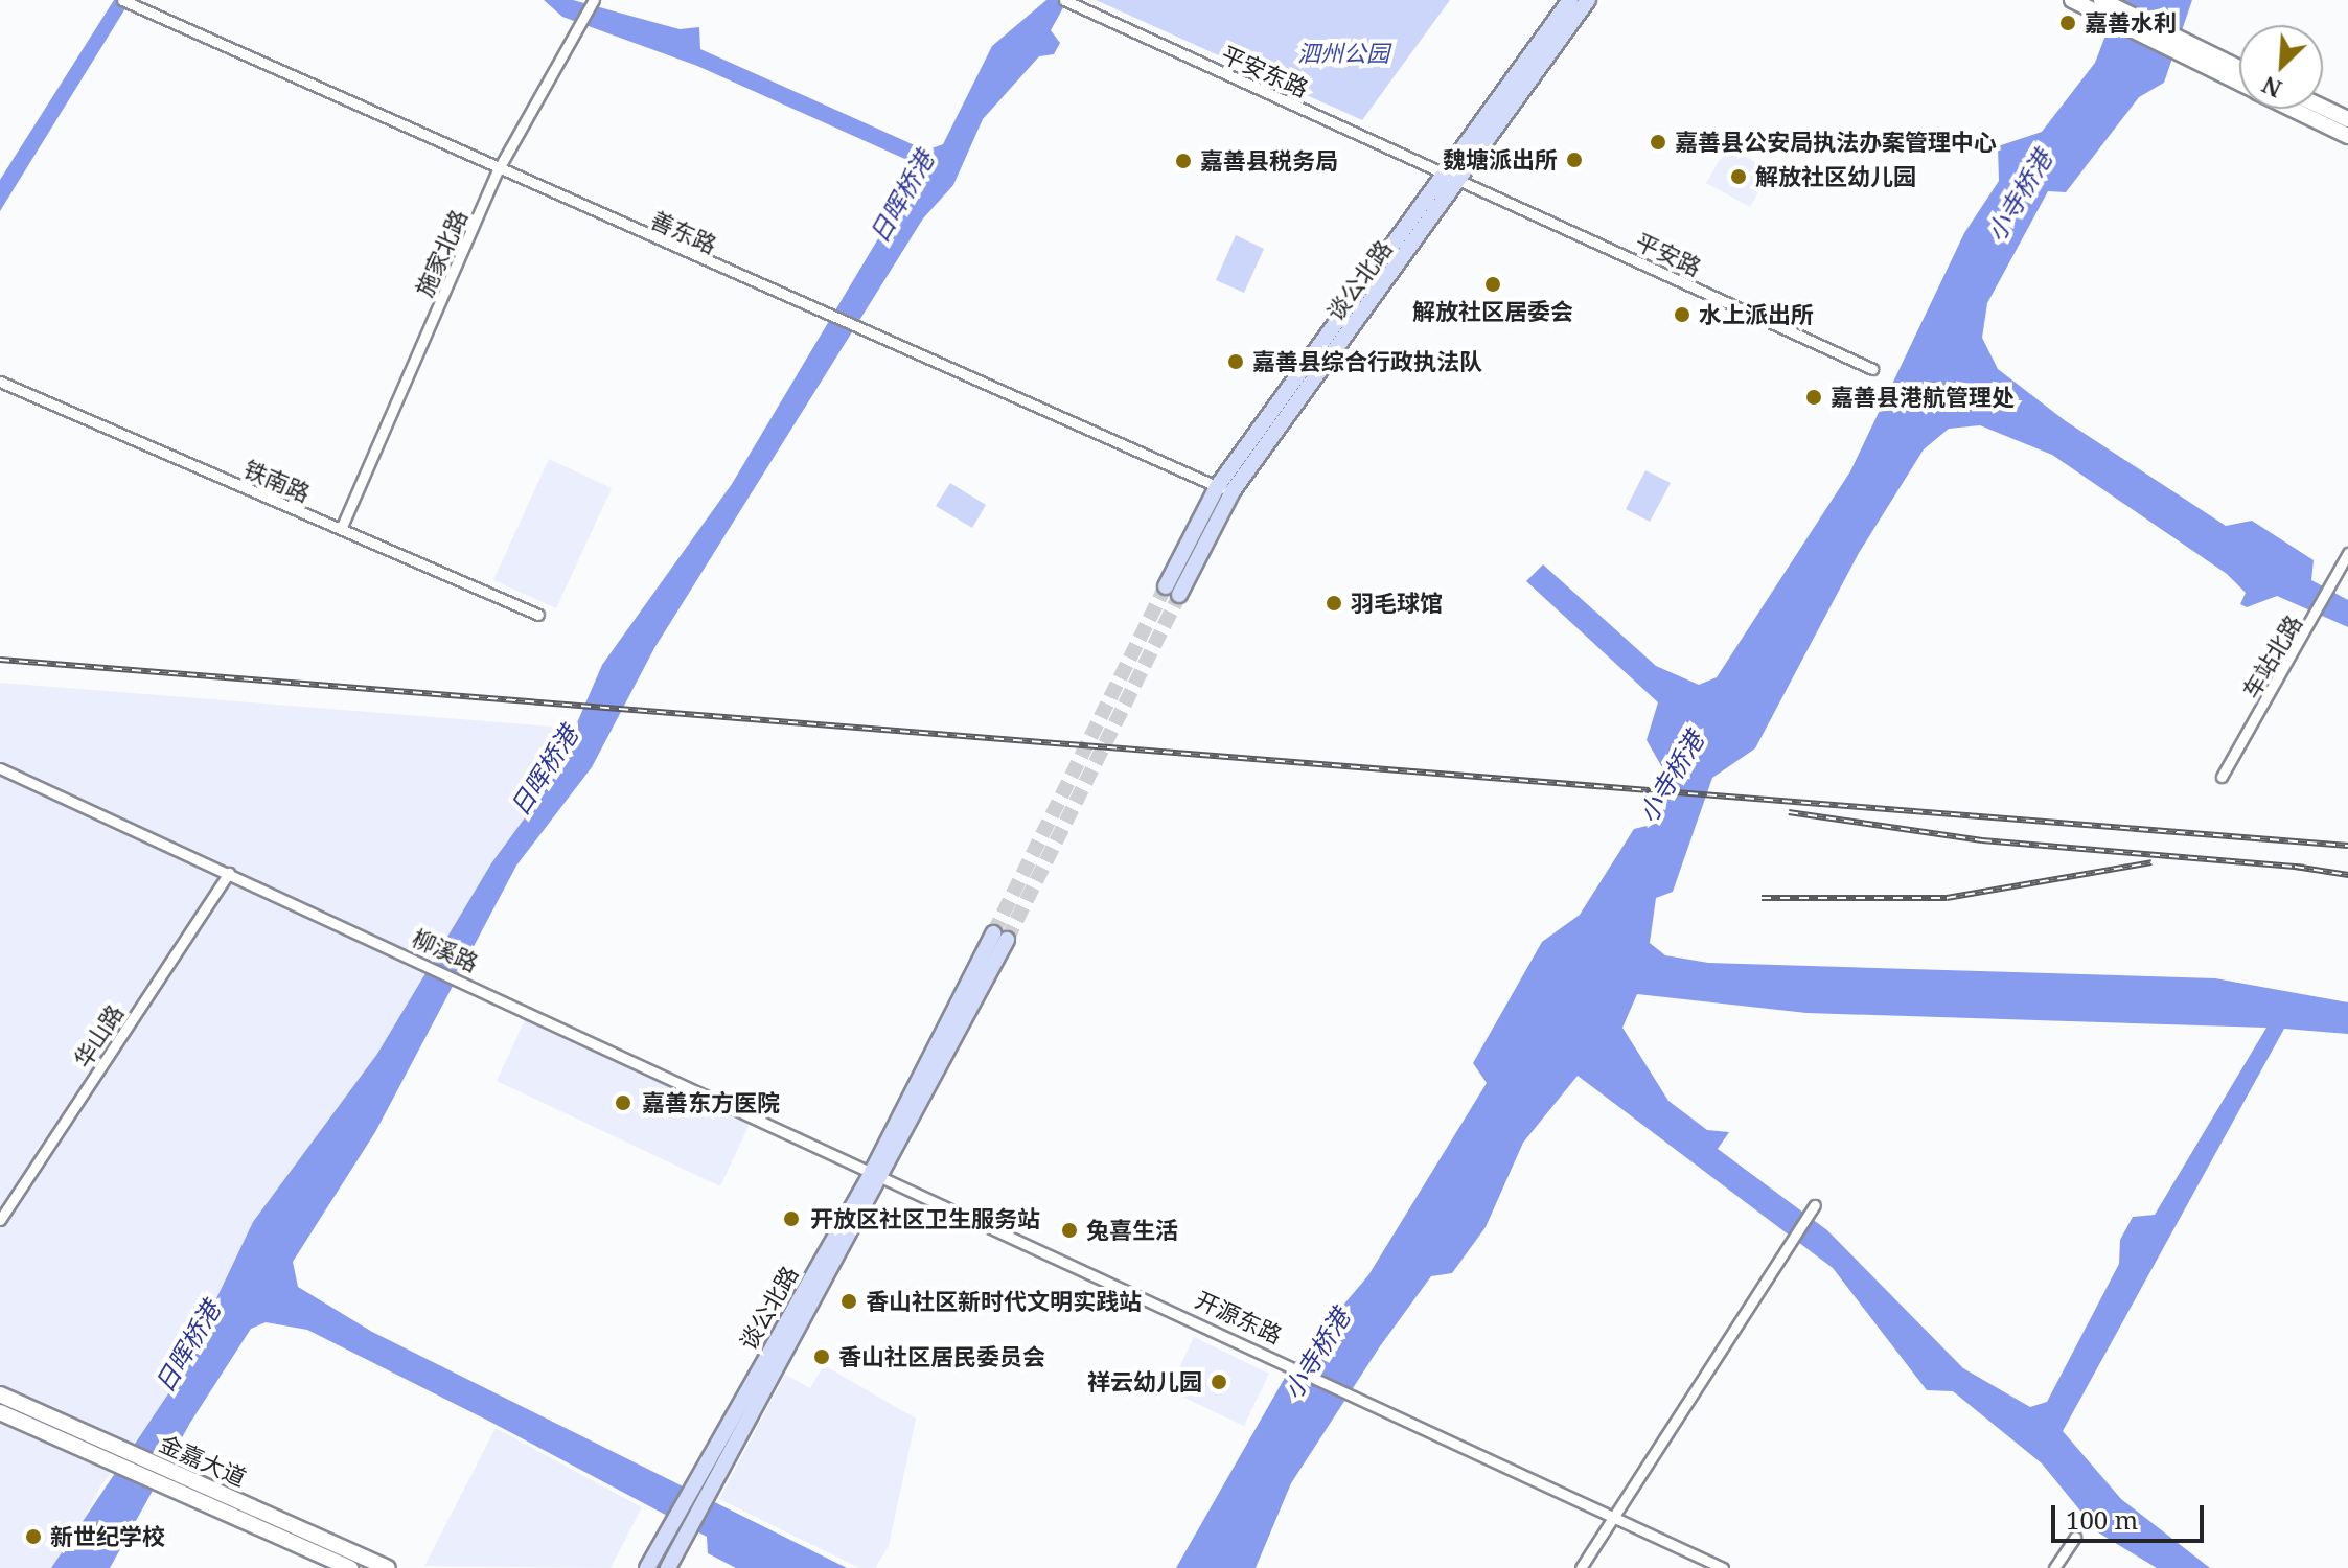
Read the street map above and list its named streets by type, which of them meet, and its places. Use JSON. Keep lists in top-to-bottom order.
{
  "streets": {
    "main road": ["谈公北路"],
    "street": [
      "平安东路",
      "善东路",
      "施家北路",
      "平安路",
      "铁南路",
      "车站北路",
      "柳溪路",
      "华山路",
      "开源东路",
      "金嘉大道"
    ]
  },
  "crossings": [
    ["平安东路", "平安路"],
    ["平安东路", "谈公北路"],
    ["善东路", "施家北路"],
    ["善东路", "谈公北路"],
    ["施家北路", "铁南路"],
    ["平安路", "谈公北路"],
    ["谈公北路", "柳溪路"],
    ["谈公北路", "开源东路"],
    ["柳溪路", "华山路"],
    ["柳溪路", "开源东路"]
  ],
  "water": ["小寺桥港", "日晖桥港"],
  "parks": ["泗州公园"],
  "places": [
    "嘉善水利",
    "嘉善县公安局执法办案管理中心",
    "魏塘派出所",
    "嘉善县税务局",
    "解放社区幼儿园",
    "解放社区居委会",
    "水上派出所",
    "嘉善县综合行政执法队",
    "嘉善县港航管理处",
    "羽毛球馆",
    "嘉善东方医院",
    "开放区社区卫生服务站",
    "兔喜生活",
    "香山社区新时代文明实践站",
    "香山社区居民委员会",
    "祥云幼儿园",
    "新世纪学校"
  ],
  "scale_bar": "100 m",
  "north": "bottom left"
}
